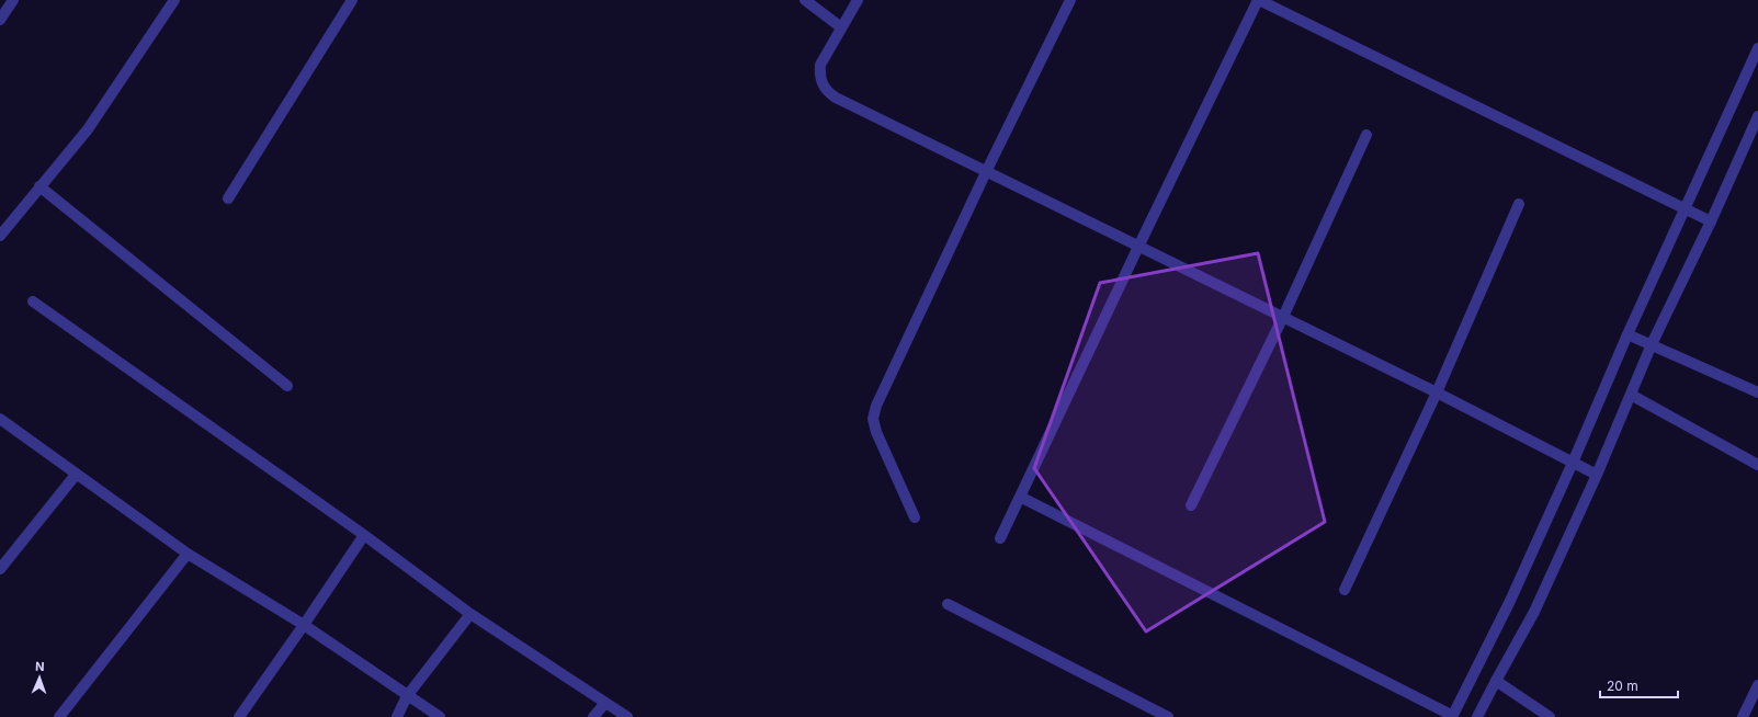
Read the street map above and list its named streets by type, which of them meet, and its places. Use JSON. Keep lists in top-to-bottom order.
{
  "scale_bar": "20 m",
  "north": "top"
}
